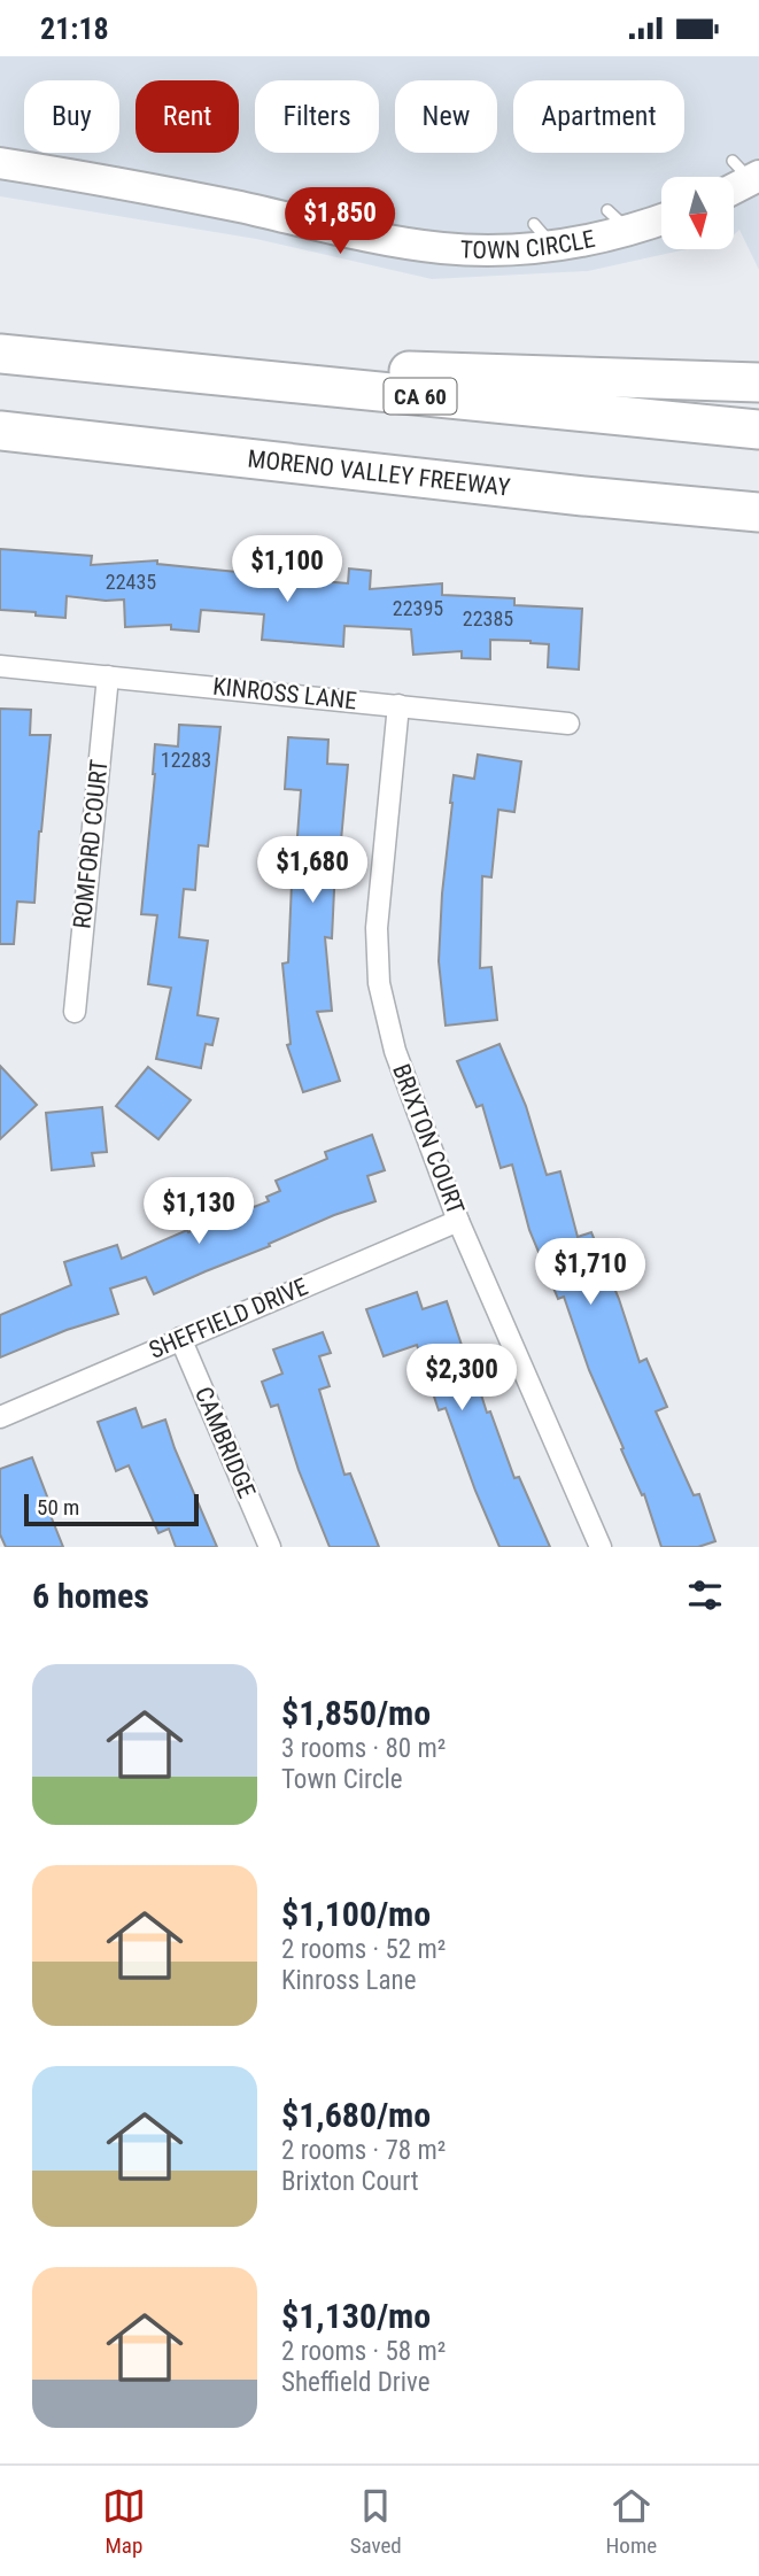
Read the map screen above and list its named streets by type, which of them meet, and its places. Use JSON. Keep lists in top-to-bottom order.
{
  "streets": {
    "highway": ["CA 60", "MORENO VALLEY FREEWAY"],
    "street": [
      "TOWN CIRCLE",
      "KINROSS LANE",
      "ROMFORD COURT",
      "BRIXTON COURT",
      "SHEFFIELD DRIVE",
      "CAMBRIDGE"
    ]
  },
  "crossings": [
    ["KINROSS LANE", "ROMFORD COURT"],
    ["KINROSS LANE", "BRIXTON COURT"],
    ["BRIXTON COURT", "SHEFFIELD DRIVE"],
    ["SHEFFIELD DRIVE", "CAMBRIDGE"]
  ],
  "house_numbers": [
    "22435",
    "22395",
    "22385",
    "12283"
  ],
  "scale_bar": "50 m",
  "north": "bottom",
  "page": {
    "status": "21:18",
    "chip": [
      "Buy",
      "Rent",
      "Filters",
      "New",
      "Apartment"
    ],
    "price": [
      "$1,850",
      "$1,100",
      "$1,680",
      "$1,130",
      "$1,710",
      "$2,300"
    ],
    "scale": "50 m",
    "heading": "6 homes",
    "list": [
      {
        "name": "$1,850/mo",
        "note": "3 rooms · 80 m² · Town Circle"
      },
      {
        "name": "$1,100/mo",
        "note": "2 rooms · 52 m² · Kinross Lane"
      },
      {
        "name": "$1,680/mo",
        "note": "2 rooms · 78 m² · Brixton Court"
      },
      {
        "name": "$1,130/mo",
        "note": "2 rooms · 58 m² · Sheffield Drive"
      }
    ],
    "tabs": ["Map", "Saved", "Home"]
  }
}
